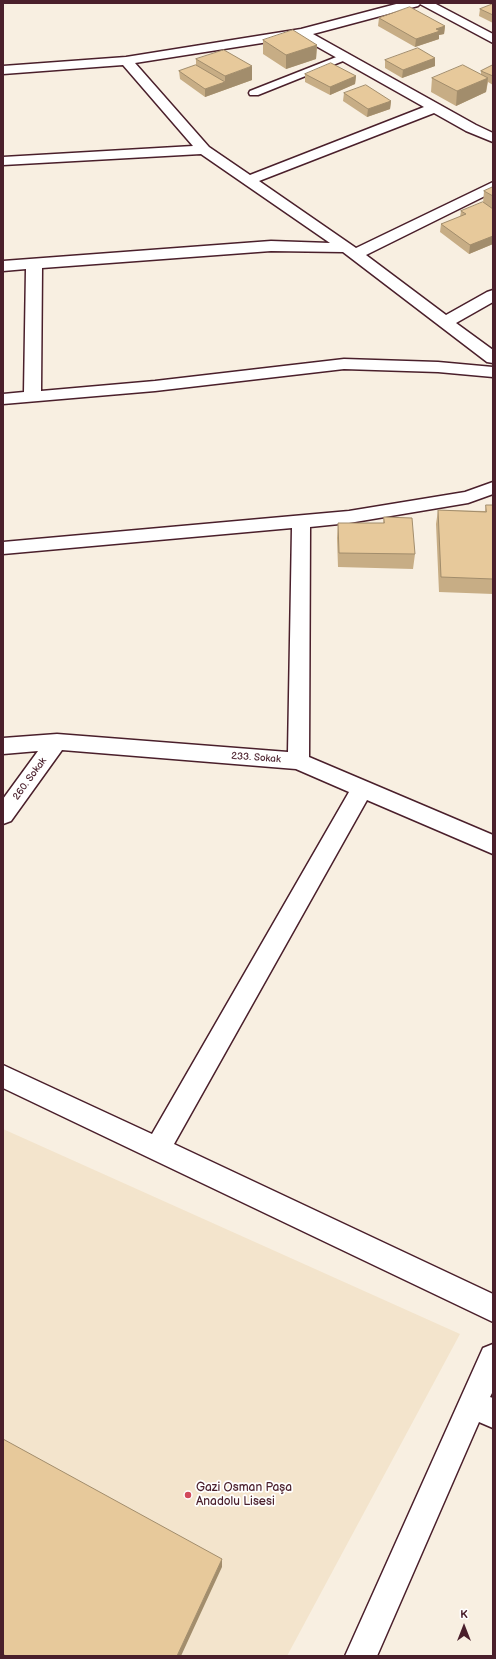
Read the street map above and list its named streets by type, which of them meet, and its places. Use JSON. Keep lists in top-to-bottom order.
{
  "streets": {
    "street": ["233. Sokak", "260. Sokak"]
  },
  "crossings": [
    ["233. Sokak", "260. Sokak"]
  ],
  "places": ["Gazi Osman Paşa Anadolu Lisesi"],
  "north": "top"
}
